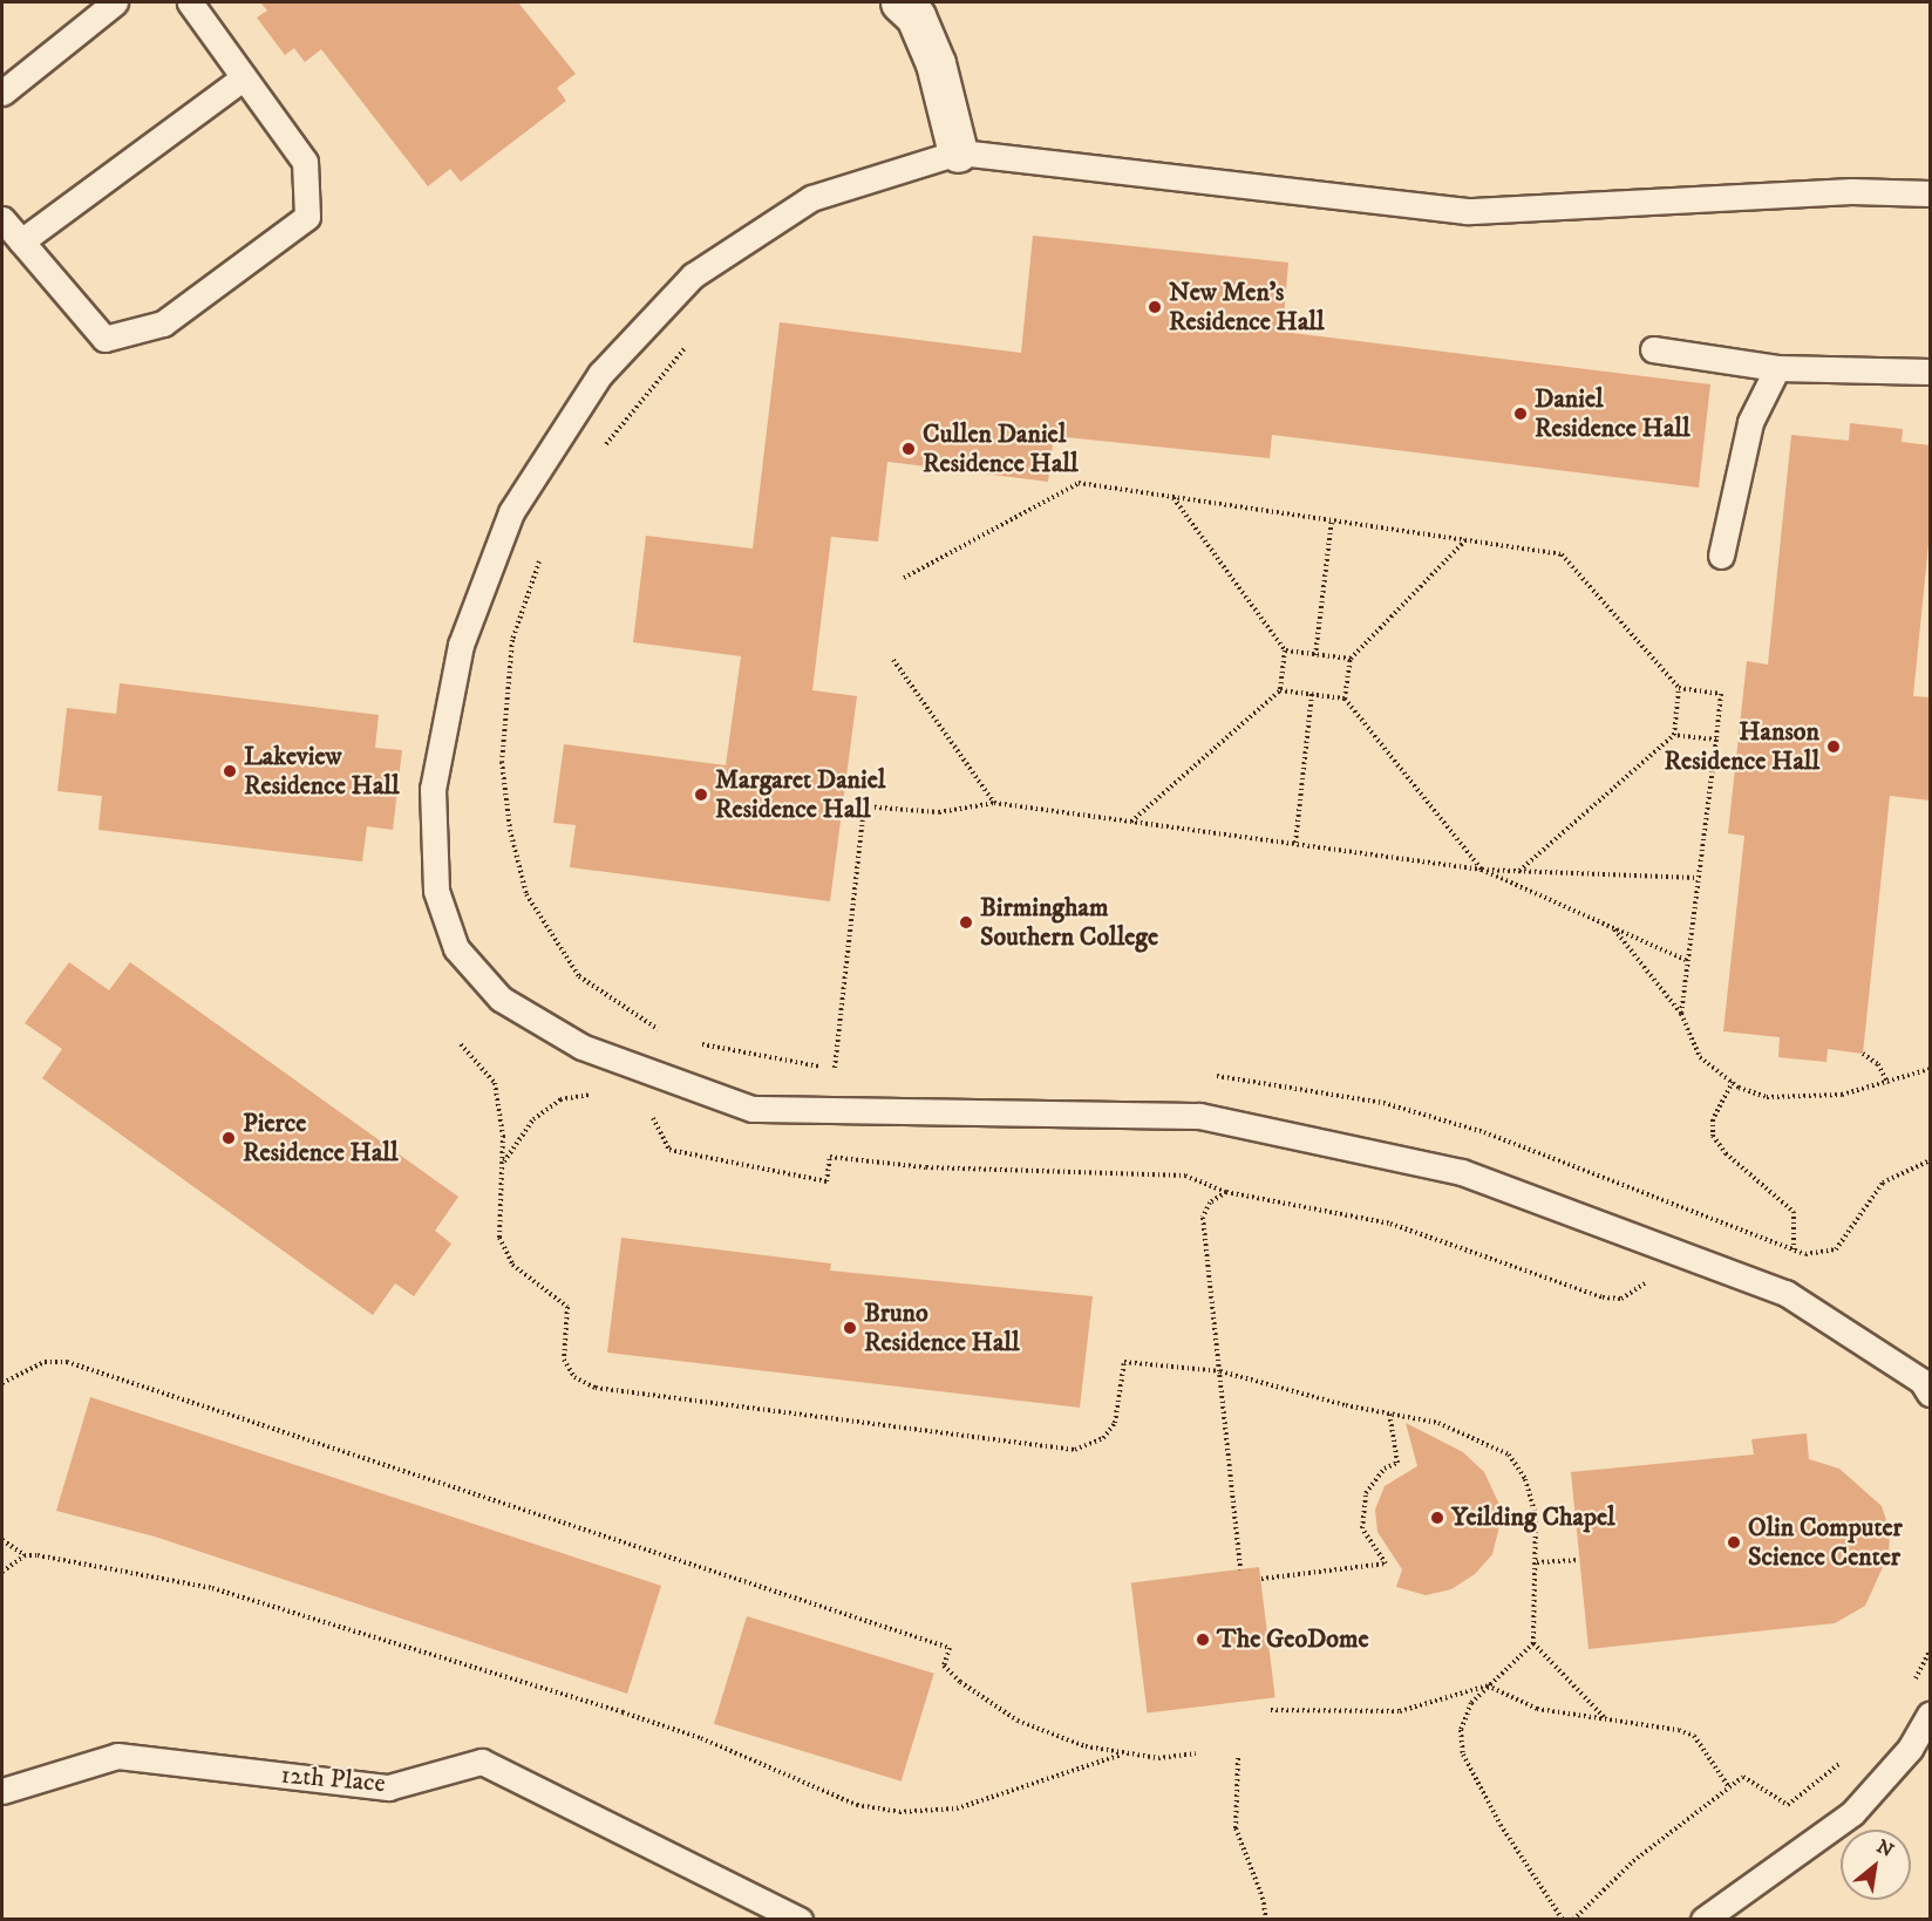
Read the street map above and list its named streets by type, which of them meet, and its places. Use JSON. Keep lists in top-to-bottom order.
{
  "streets": {
    "lane": ["12th Place"]
  },
  "places": [
    "New Men's Residence Hall",
    "Daniel Residence Hall",
    "Cullen Daniel Residence Hall",
    "Hanson Residence Hall",
    "Lakeview Residence Hall",
    "Margaret Daniel Residence Hall",
    "Birmingham Southern College",
    "Pierce Residence Hall",
    "Bruno Residence Hall",
    "Yeilding Chapel",
    "Olin Computer Science Center",
    "The GeoDome"
  ],
  "north": "top right"
}
